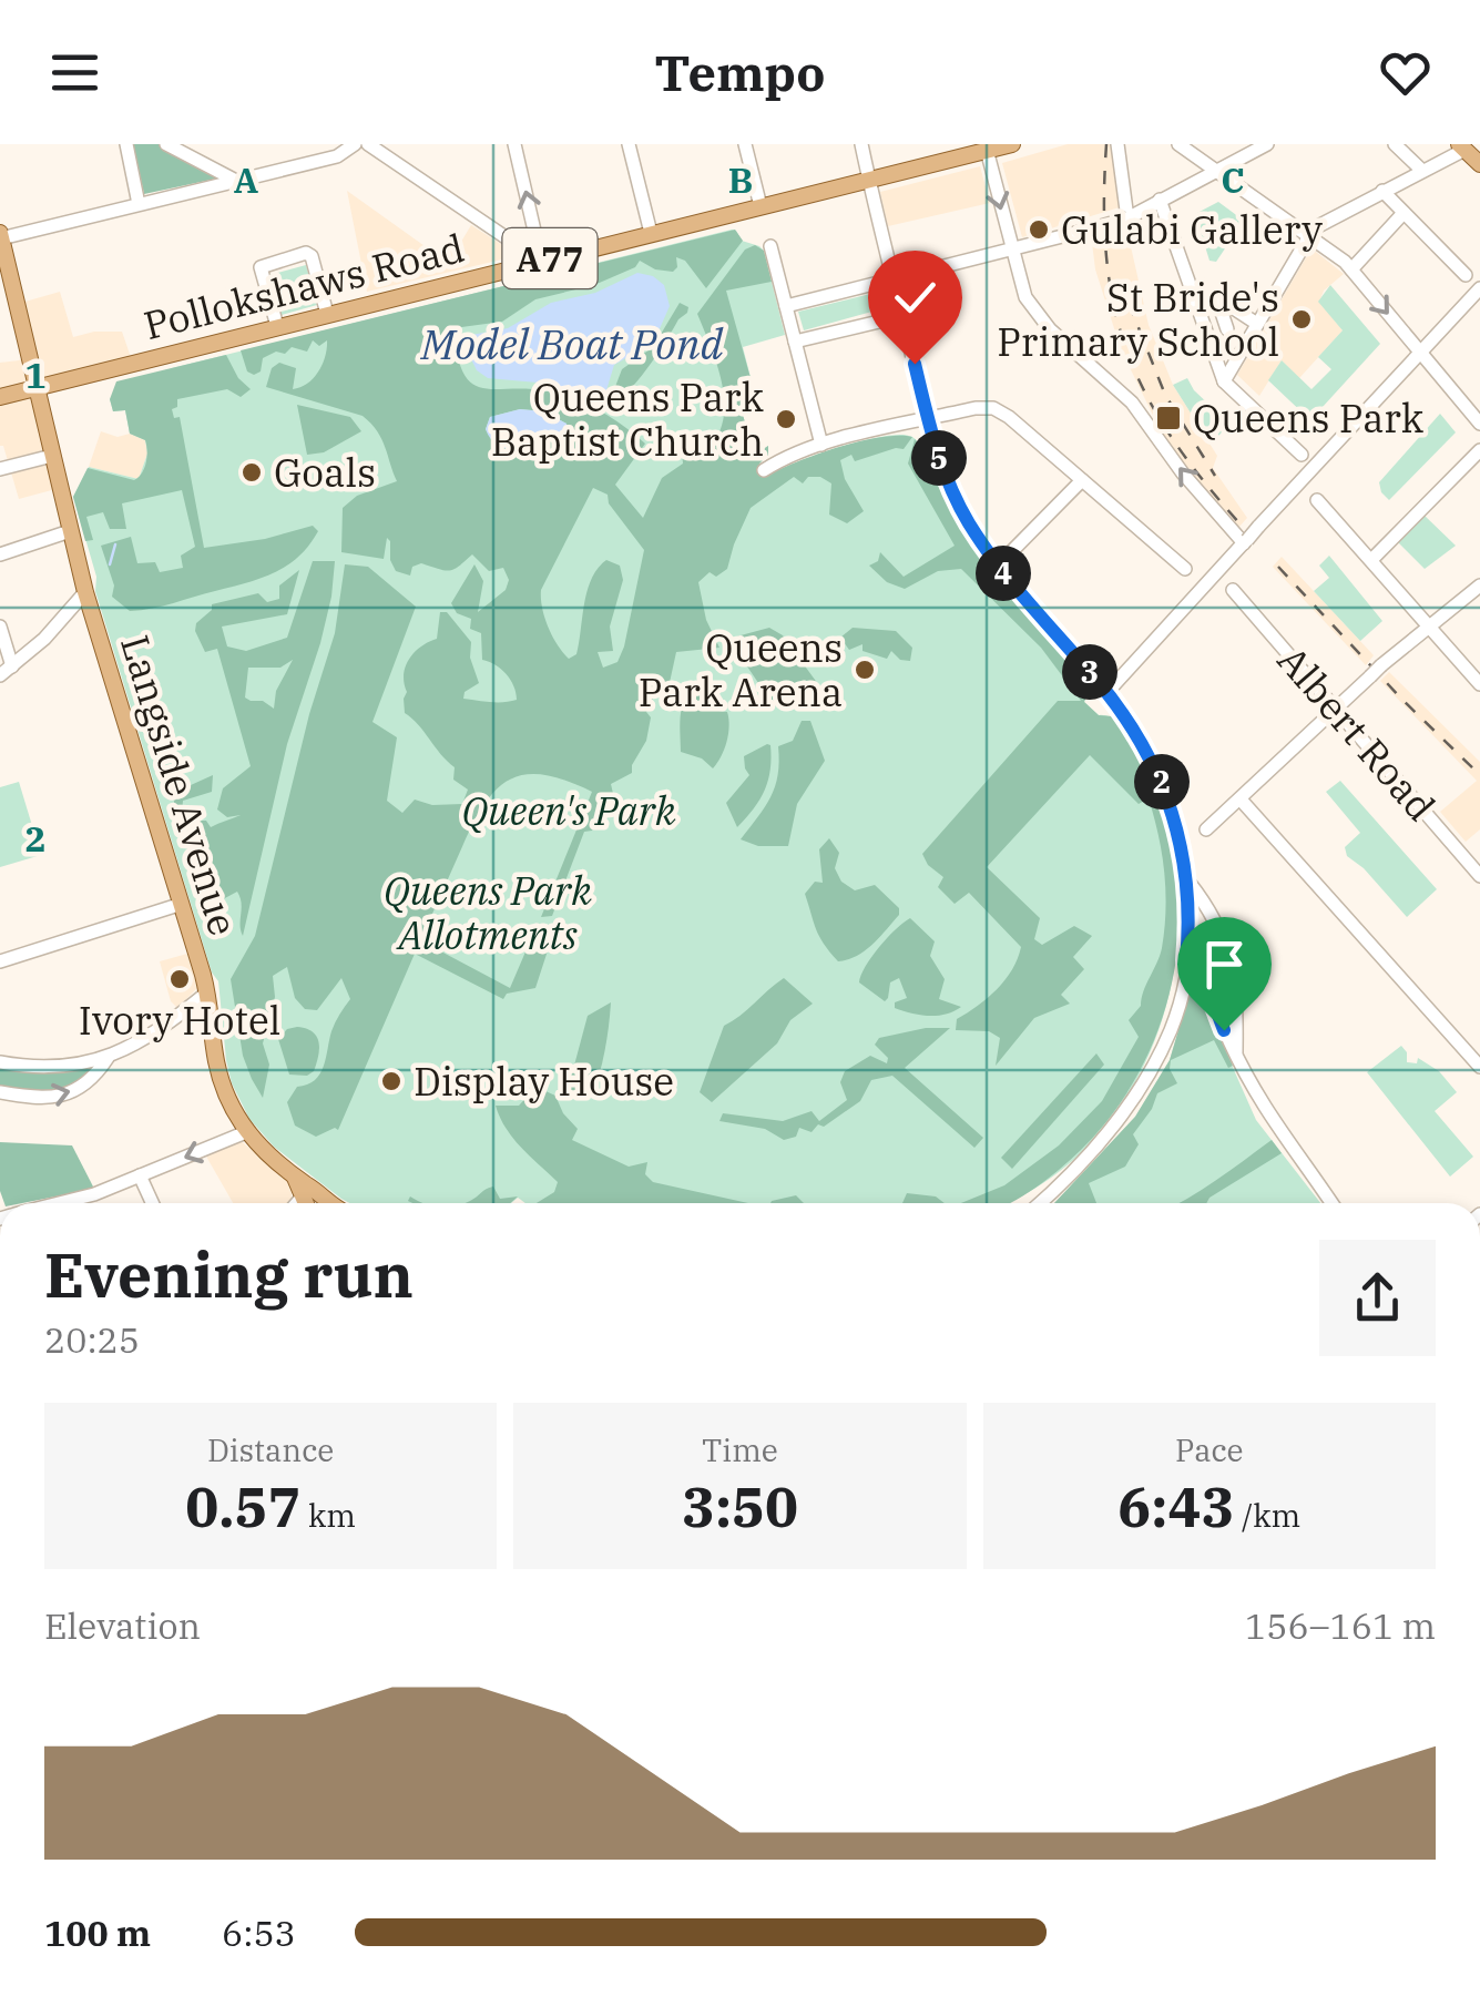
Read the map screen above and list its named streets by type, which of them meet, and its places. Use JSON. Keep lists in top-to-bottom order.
{
  "streets": {
    "main road": ["A77", "Pollokshaws Road", "Langside Avenue"],
    "street": ["Albert Road"]
  },
  "crossings": [
    ["Pollokshaws Road", "Langside Avenue"]
  ],
  "water": ["Model Boat Pond"],
  "parks": ["Queen's Park", "Queens Park Allotments"],
  "places": {
    "other": [
      "Gulabi Gallery",
      "St Bride's Primary School",
      "Queens Park Baptist Church",
      "Goals",
      "Queens Park Arena",
      "Ivory Hotel",
      "Display House"
    ],
    "transit": ["Queens Park"]
  },
  "page": {
    "header": "Tempo",
    "pins": [
      "5",
      "4",
      "3",
      "2"
    ],
    "heading": ["Evening run", "20:25"],
    "stats": [
      ["Distance", "0.57 km"],
      ["Time", "3:50"],
      ["Pace", "6:43 /km"]
    ],
    "chart": ["Elevation", "156–161 m"],
    "list": [
      {
        "name": "100 m",
        "note": "6:53"
      }
    ]
  },
  "grid": {
    "columns": ["A", "B", "C"],
    "rows": ["1", "2"]
  }
}
